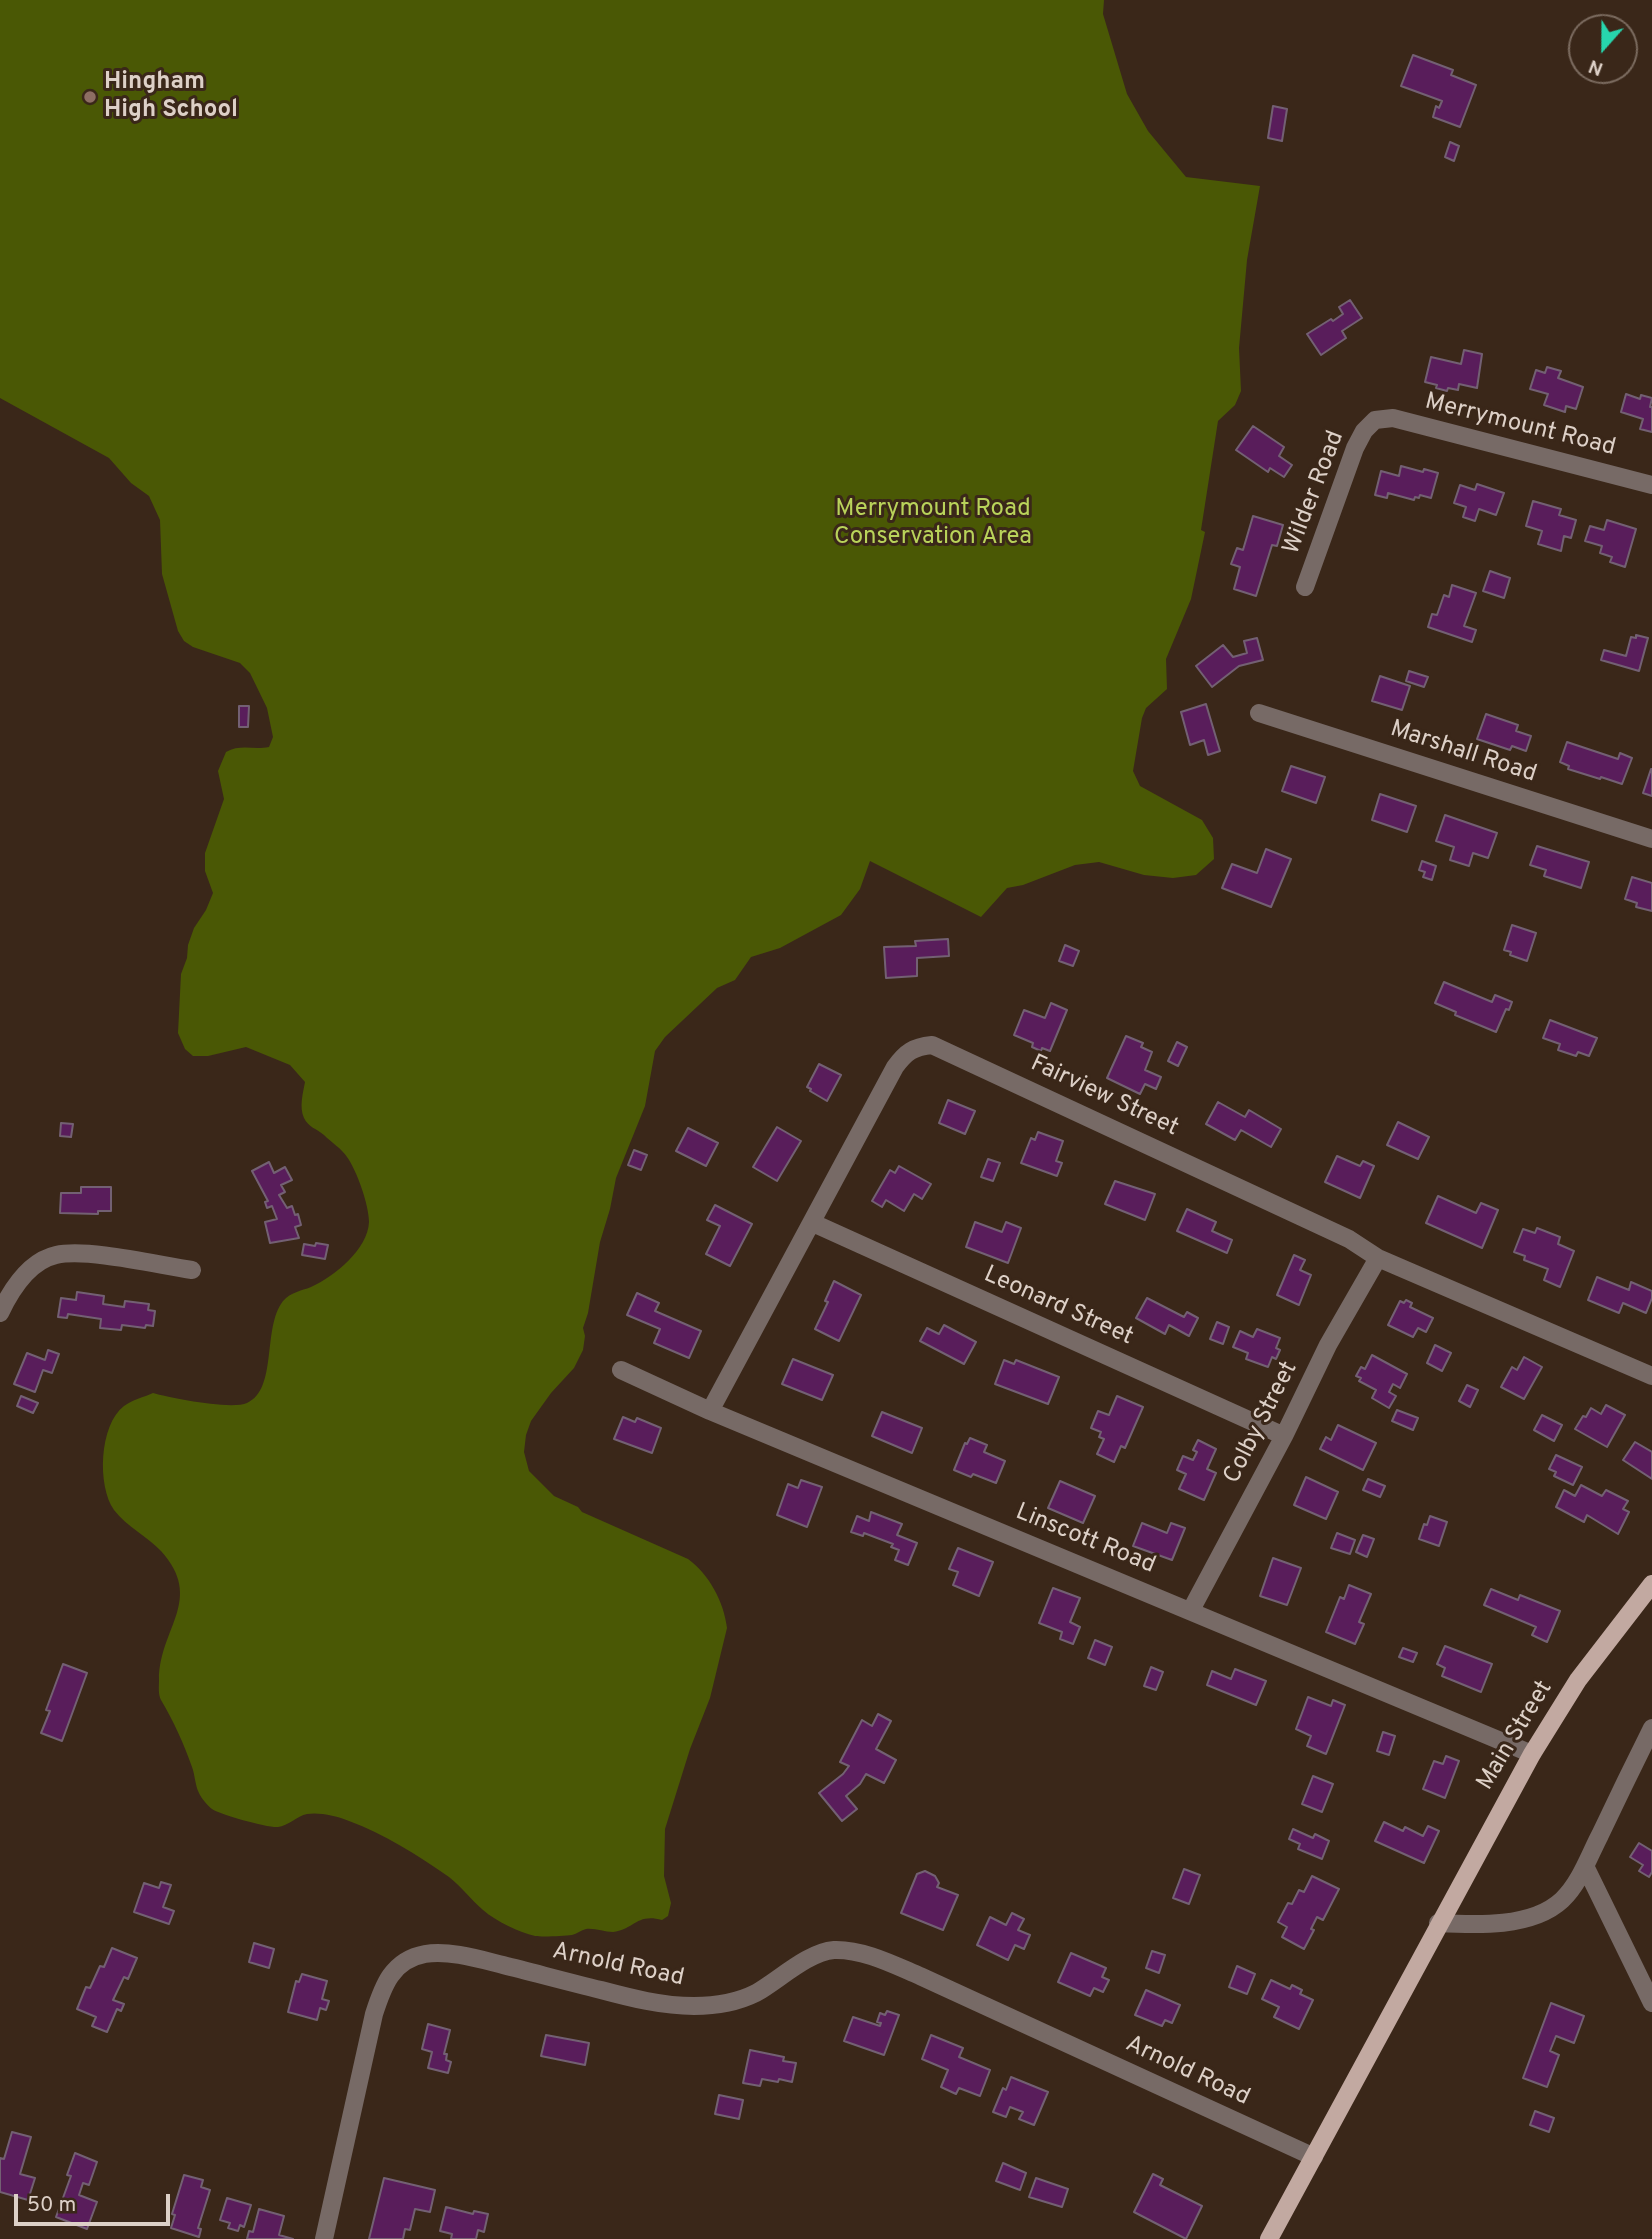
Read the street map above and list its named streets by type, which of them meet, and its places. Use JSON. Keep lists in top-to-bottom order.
{
  "streets": {
    "main road": ["Main Street"],
    "street": [
      "Merrymount Road",
      "Wilder Road",
      "Marshall Road",
      "Fairview Street",
      "Leonard Street",
      "Colby Street",
      "Linscott Road",
      "Arnold Road"
    ]
  },
  "crossings": [
    ["Merrymount Road", "Wilder Road"],
    ["Fairview Street", "Leonard Street"],
    ["Fairview Street", "Colby Street"],
    ["Fairview Street", "Linscott Road"],
    ["Leonard Street", "Colby Street"],
    ["Colby Street", "Linscott Road"],
    ["Linscott Road", "Main Street"],
    ["Main Street", "Arnold Road"]
  ],
  "parks": ["Merrymount Road Conservation Area"],
  "places": ["Hingham High School"],
  "scale_bar": "50 m",
  "north": "bottom"
}
